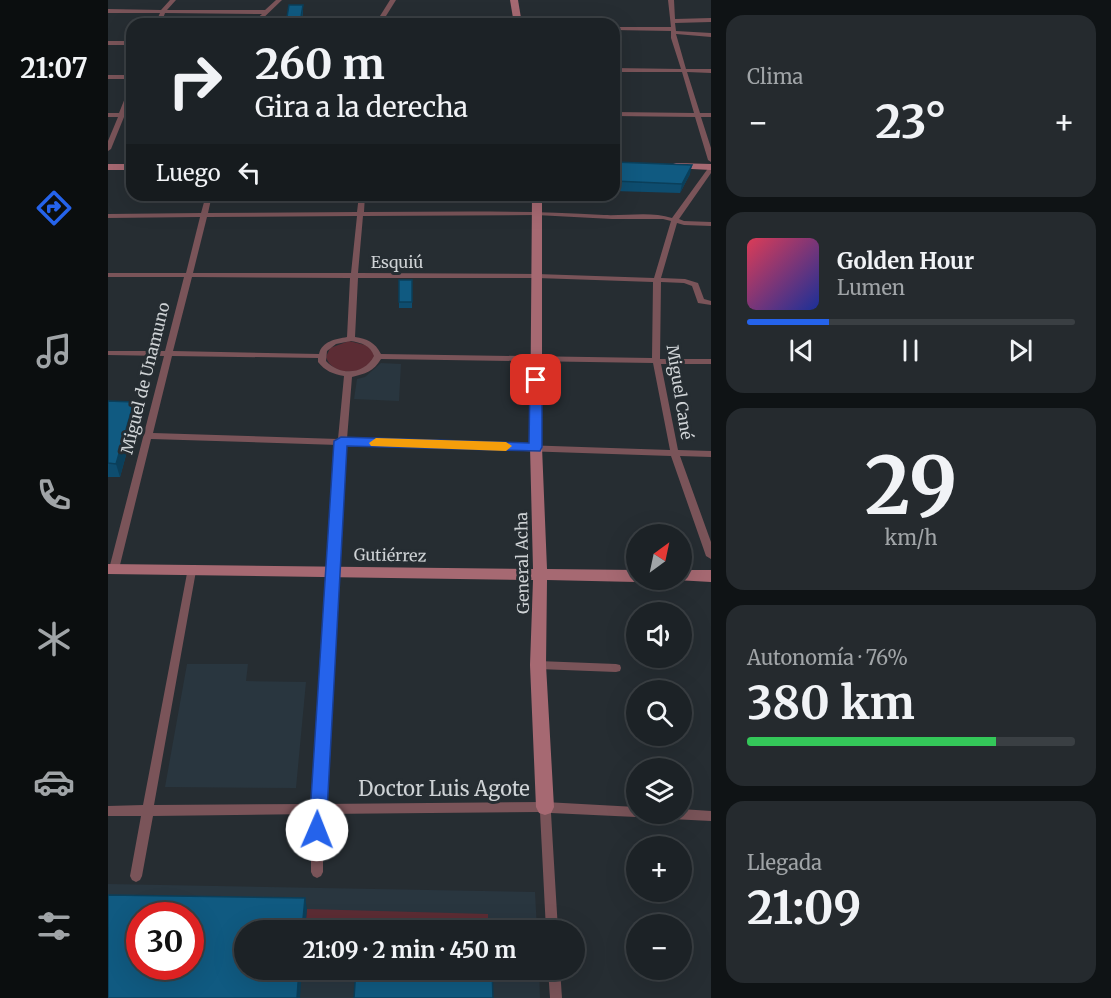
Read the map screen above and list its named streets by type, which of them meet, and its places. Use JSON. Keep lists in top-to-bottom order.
{
  "streets": {
    "street": [
      "Esquiú",
      "Miguel de Unamuno",
      "Miguel Cané",
      "Gutiérrez",
      "General Acha",
      "Doctor Luis Agote"
    ]
  },
  "crossings": [
    ["Esquiú", "Miguel de Unamuno"],
    ["Esquiú", "Miguel Cané"],
    ["Esquiú", "General Acha"],
    ["Miguel de Unamuno", "Gutiérrez"],
    ["Gutiérrez", "General Acha"],
    ["General Acha", "Doctor Luis Agote"]
  ],
  "north": "top right",
  "page": {
    "tabs": "21:07",
    "tile": [
      "Clima",
      ["29", "km/h"],
      ["Autonomía · 76%", "380 km"],
      ["Llegada", "21:09"]
    ],
    "turn": ["260 m", "Gira a la derecha"],
    "heat": ["−", "23°", "+"],
    "then": "Luego",
    "song": ["Golden Hour", "Lumen"],
    "map_buttons": ["+", "−"],
    "limit": "30",
    "trip": "21:09 · 2 min · 450 m"
  }
}
